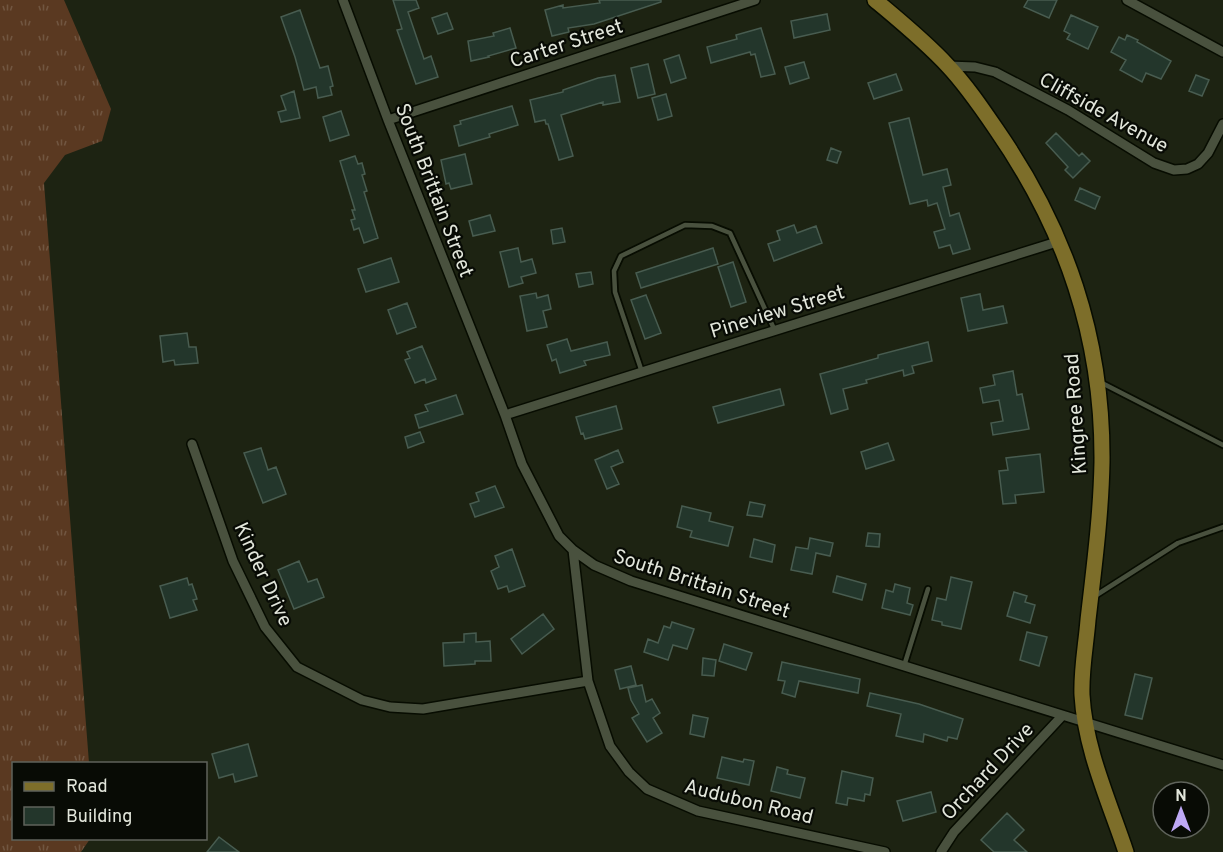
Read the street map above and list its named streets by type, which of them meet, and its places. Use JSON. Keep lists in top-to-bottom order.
{
  "streets": {
    "main road": ["Kingree Road"],
    "street": [
      "Carter Street",
      "Cliffside Avenue",
      "South Brittain Street",
      "Pineview Street",
      "Kinder Drive",
      "Orchard Drive",
      "Audubon Road"
    ]
  },
  "crossings": [
    ["Carter Street", "South Brittain Street"],
    ["Cliffside Avenue", "Kingree Road"],
    ["South Brittain Street", "Pineview Street"],
    ["South Brittain Street", "Kingree Road"],
    ["South Brittain Street", "Orchard Drive"],
    ["South Brittain Street", "Audubon Road"],
    ["Pineview Street", "Kingree Road"],
    ["Kinder Drive", "Audubon Road"]
  ],
  "legend": ["Road", "Building"],
  "north": "top"
}
